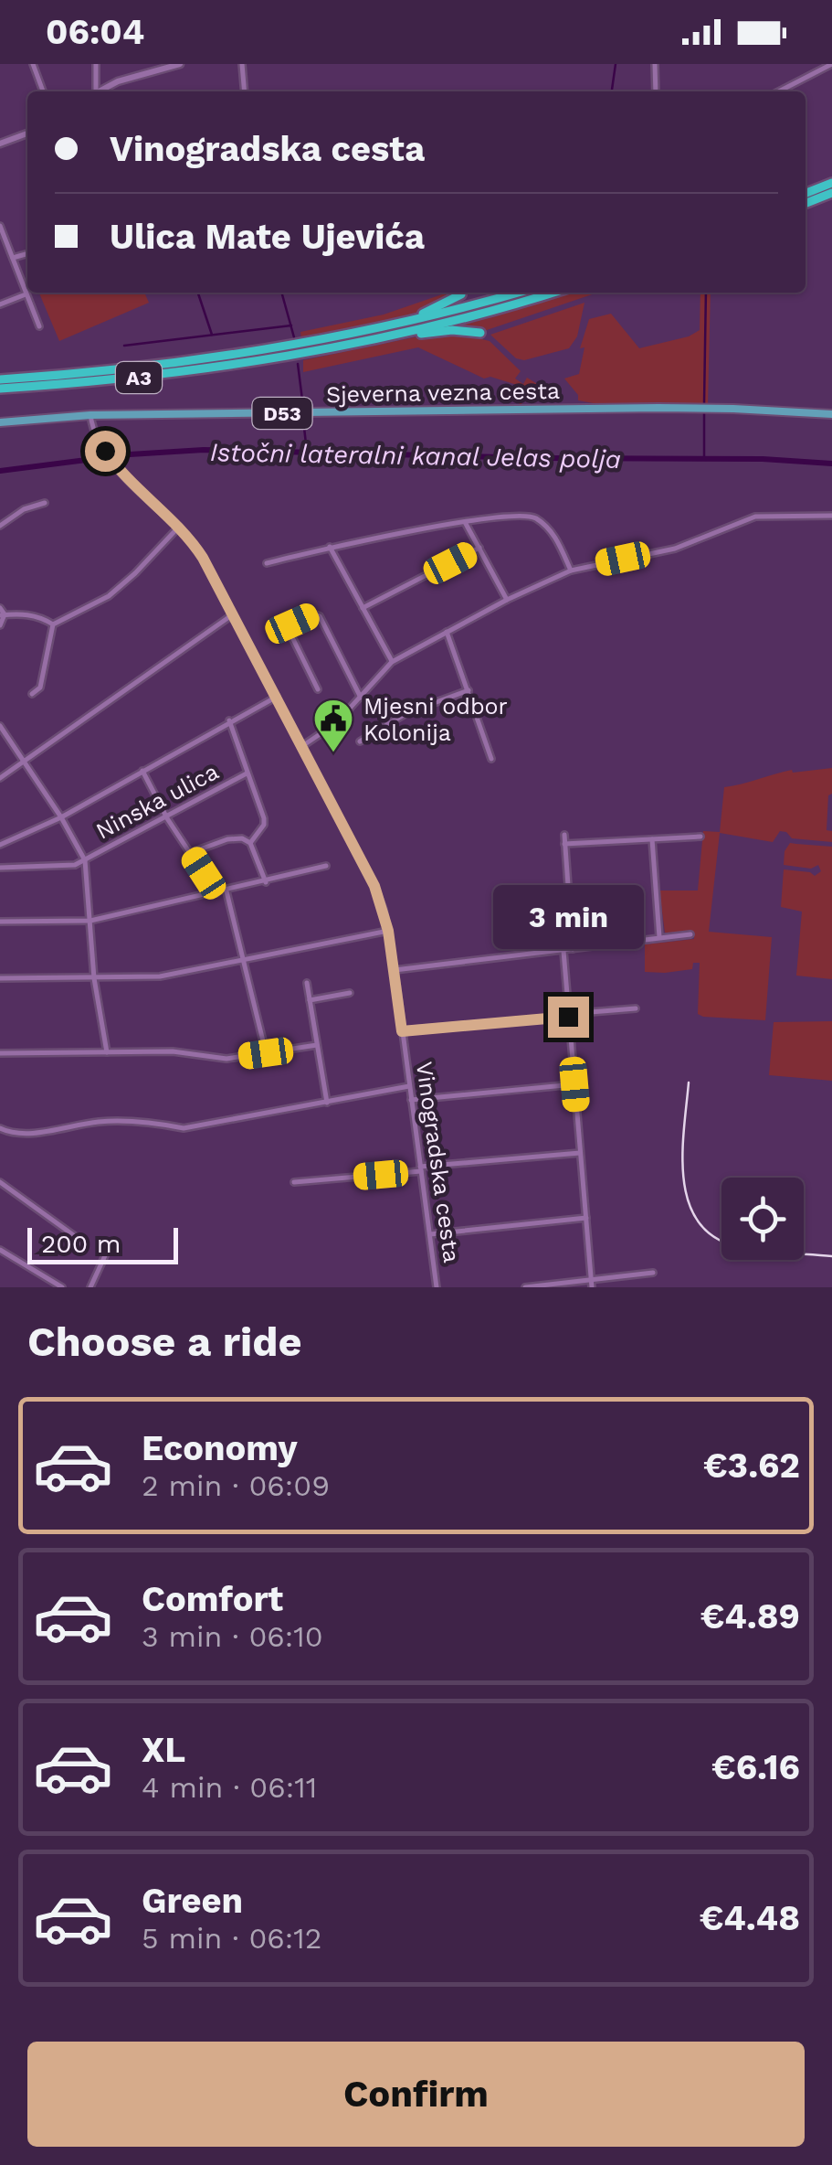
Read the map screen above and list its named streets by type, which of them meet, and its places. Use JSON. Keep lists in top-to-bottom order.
{
  "streets": {
    "highway": ["A3"],
    "main road": ["Sjeverna vezna cesta", "D53"],
    "street": ["Ninska ulica", "Vinogradska cesta"]
  },
  "crossings": [
    ["Sjeverna vezna cesta", "Vinogradska cesta"]
  ],
  "water": ["Istočni lateralni kanal Jelas polja"],
  "places": {
    "public building": ["Mjesni odbor Kolonija"]
  },
  "scale_bar": "200 m",
  "page": {
    "status": "06:04",
    "banner": ["Vinogradska cesta", "Ulica Mate Ujevića"],
    "bubble": "3 min",
    "scale": "200 m",
    "heading": "Choose a ride",
    "list": [
      {
        "name": "Economy",
        "note": "2 min · 06:09",
        "value": "€3.62"
      },
      {
        "name": "Comfort",
        "note": "3 min · 06:10",
        "value": "€4.89"
      },
      {
        "name": "XL",
        "note": "4 min · 06:11",
        "value": "€6.16"
      },
      {
        "name": "Green",
        "note": "5 min · 06:12",
        "value": "€4.48"
      }
    ],
    "buttons": "Confirm"
  }
}
